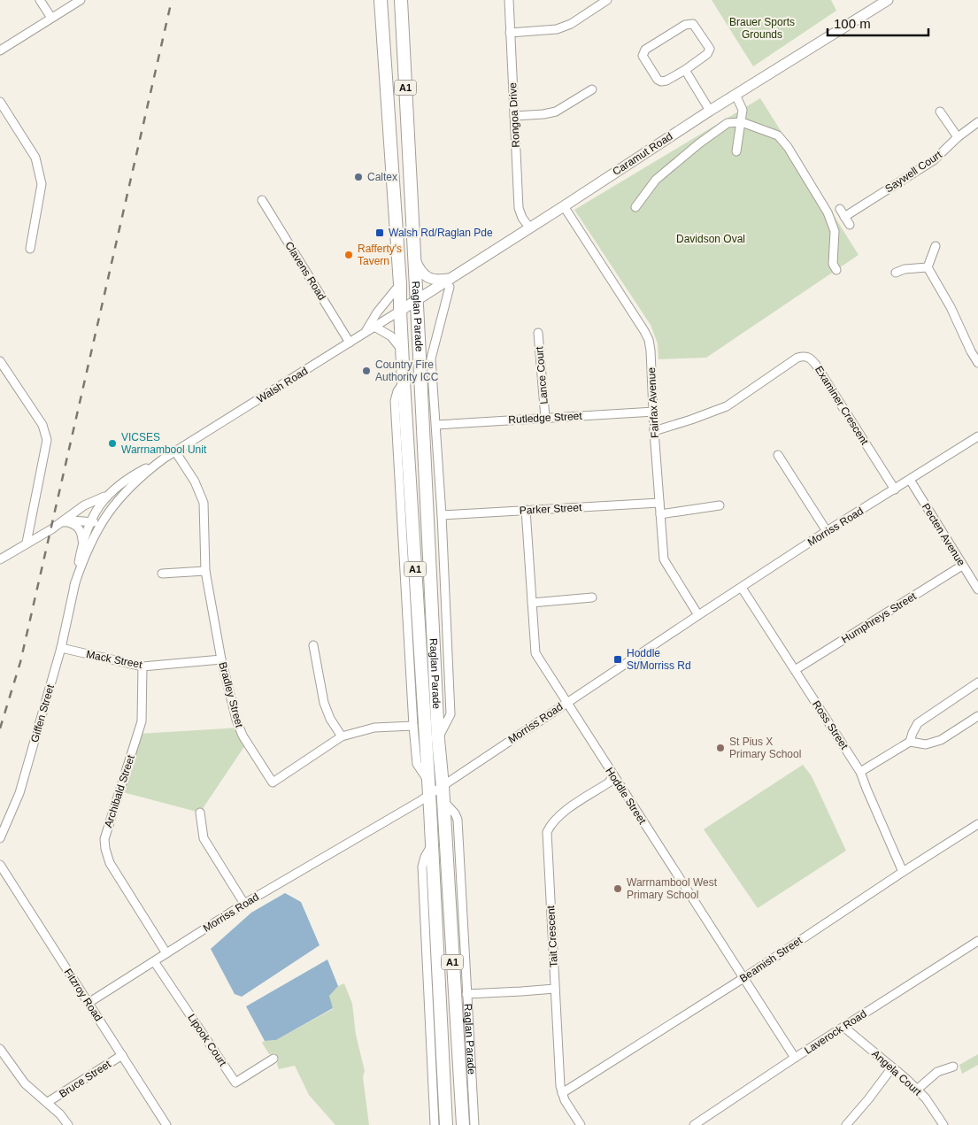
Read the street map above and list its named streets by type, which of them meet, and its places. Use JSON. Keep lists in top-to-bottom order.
{
  "streets": {
    "highway": ["A1", "Raglan Parade"],
    "main road": ["Caramut Road"],
    "street": [
      "Rongoa Drive",
      "Saywell Court",
      "Clavens Road",
      "Lance Court",
      "Walsh Road",
      "Fairfax Avenue",
      "Examiner Crescent",
      "Rutledge Street",
      "Parker Street",
      "Morriss Road",
      "Pecten Avenue",
      "Humphreys Street",
      "Mack Street",
      "Bradley Street",
      "Giffen Street",
      "Ross Street",
      "Archibald Street",
      "Hoddle Street",
      "Tait Crescent",
      "Beamish Street",
      "Fitzroy Road",
      "Laverock Road",
      "Lipook Court",
      "Angela Court",
      "Bruce Street"
    ]
  },
  "crossings": [
    ["Rongoa Drive", "Caramut Road"],
    ["Caramut Road", "Raglan Parade"],
    ["Caramut Road", "Walsh Road"],
    ["Caramut Road", "Fairfax Avenue"],
    ["Clavens Road", "Walsh Road"],
    ["Raglan Parade", "Walsh Road"],
    ["Raglan Parade", "Rutledge Street"],
    ["Raglan Parade", "Parker Street"],
    ["Raglan Parade", "Morriss Road"],
    ["Raglan Parade", "Bradley Street"],
    ["Lance Court", "Rutledge Street"],
    ["Walsh Road", "Bradley Street"],
    ["Walsh Road", "Giffen Street"],
    ["Fairfax Avenue", "Examiner Crescent"],
    ["Fairfax Avenue", "Rutledge Street"],
    ["Fairfax Avenue", "Parker Street"],
    ["Fairfax Avenue", "Morriss Road"],
    ["Examiner Crescent", "Morriss Road"],
    ["Parker Street", "Hoddle Street"],
    ["Morriss Road", "Pecten Avenue"],
    ["Morriss Road", "Ross Street"],
    ["Morriss Road", "Archibald Street"],
    ["Morriss Road", "Hoddle Street"],
    ["Morriss Road", "Fitzroy Road"],
    ["Morriss Road", "Lipook Court"],
    ["Pecten Avenue", "Humphreys Street"],
    ["Humphreys Street", "Ross Street"],
    ["Mack Street", "Bradley Street"],
    ["Mack Street", "Giffen Street"],
    ["Mack Street", "Archibald Street"],
    ["Ross Street", "Beamish Street"],
    ["Hoddle Street", "Tait Crescent"],
    ["Hoddle Street", "Beamish Street"],
    ["Hoddle Street", "Laverock Road"],
    ["Tait Crescent", "Beamish Street"],
    ["Fitzroy Road", "Bruce Street"],
    ["Laverock Road", "Angela Court"]
  ],
  "parks": ["Brauer Sports Grounds", "Davidson Oval"],
  "places": {
    "other": [
      "Caltex",
      "Rafferty's Tavern",
      "Country Fire Authority ICC",
      "VICSES Warrnambool Unit",
      "St Pius X Primary School",
      "Warrnambool West Primary School"
    ],
    "transit": ["Walsh Rd/Raglan Pde", "Hoddle St/Morriss Rd"]
  },
  "scale_bar": "100 m"
}
